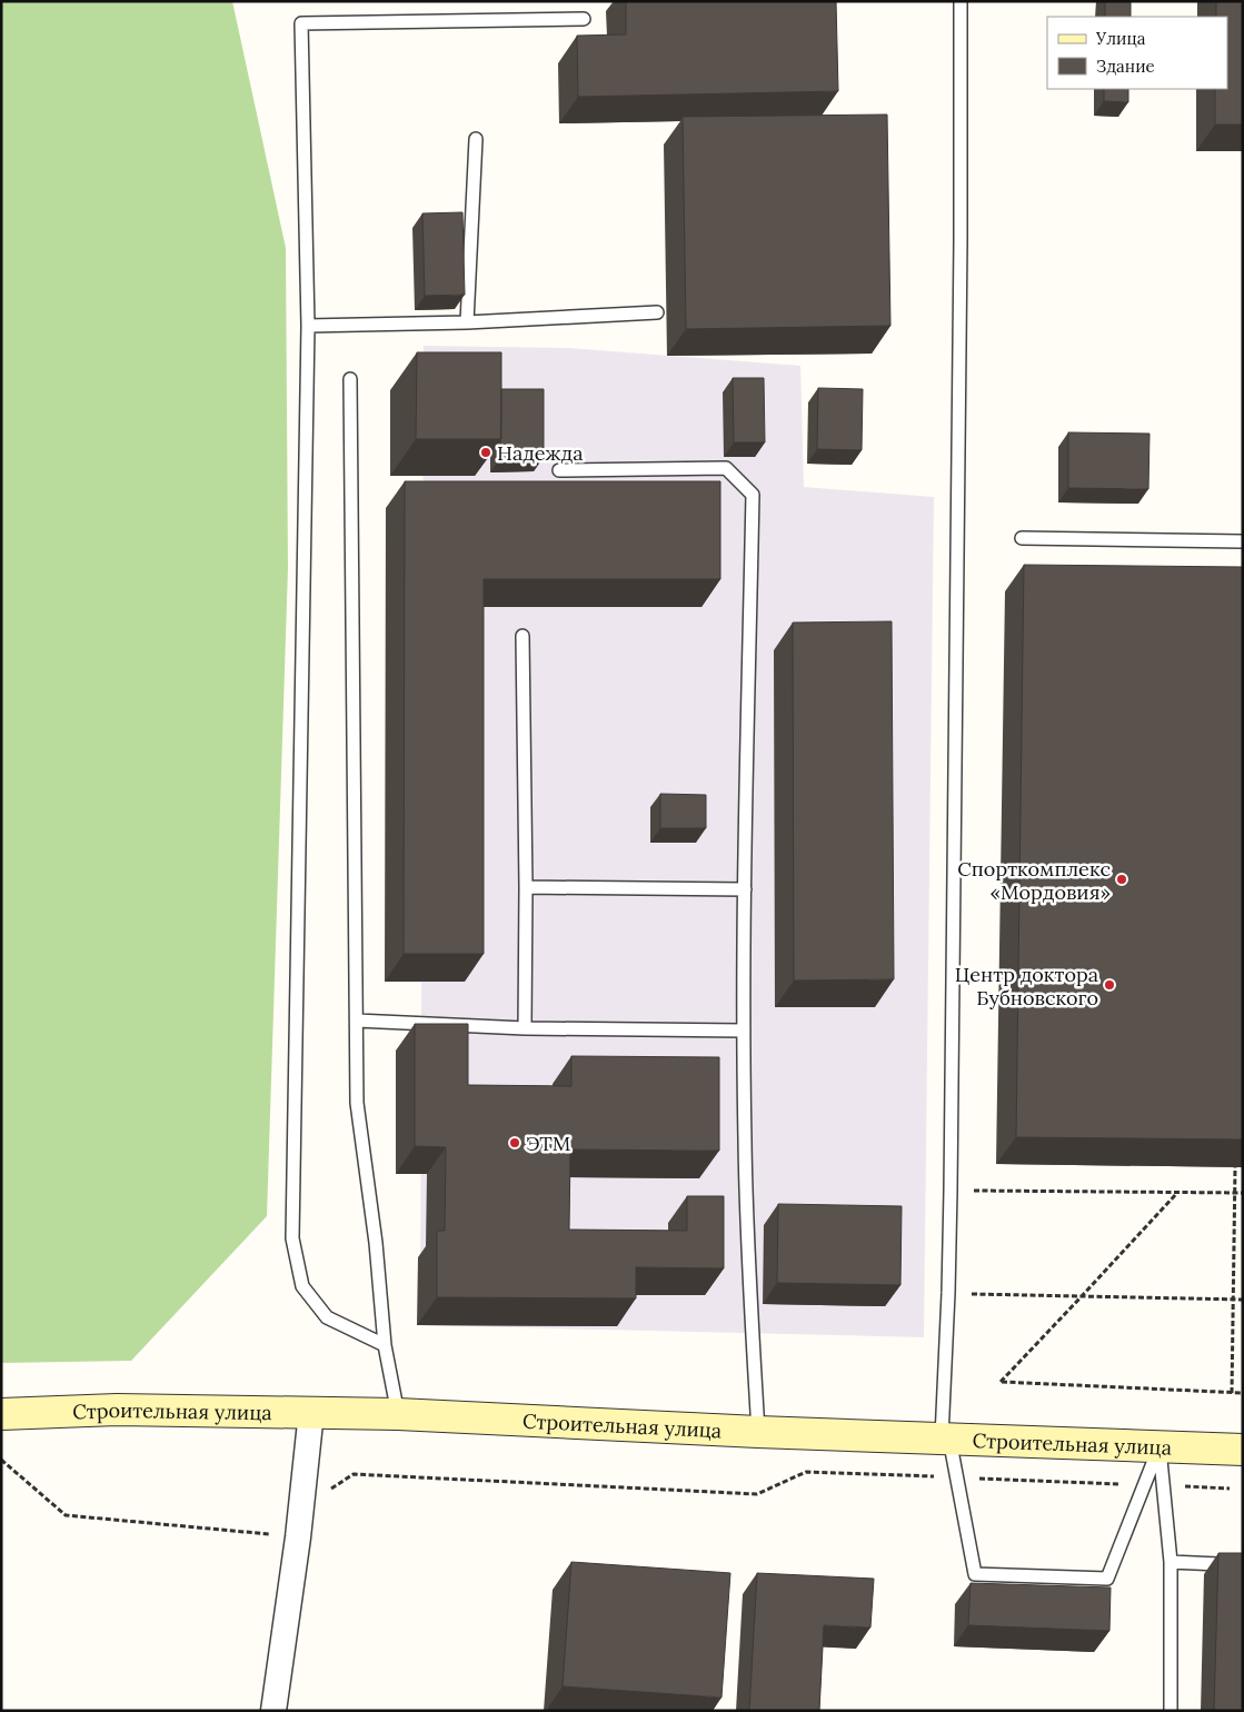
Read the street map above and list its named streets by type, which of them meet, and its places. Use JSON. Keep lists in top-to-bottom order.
{
  "streets": {
    "street": ["Строительная улица"]
  },
  "places": [
    "Надежда",
    "Спорткомплекс «Мордовия»",
    "Центр доктора Бубновского",
    "ЭТМ"
  ],
  "legend": ["Улица", "Здание"]
}
